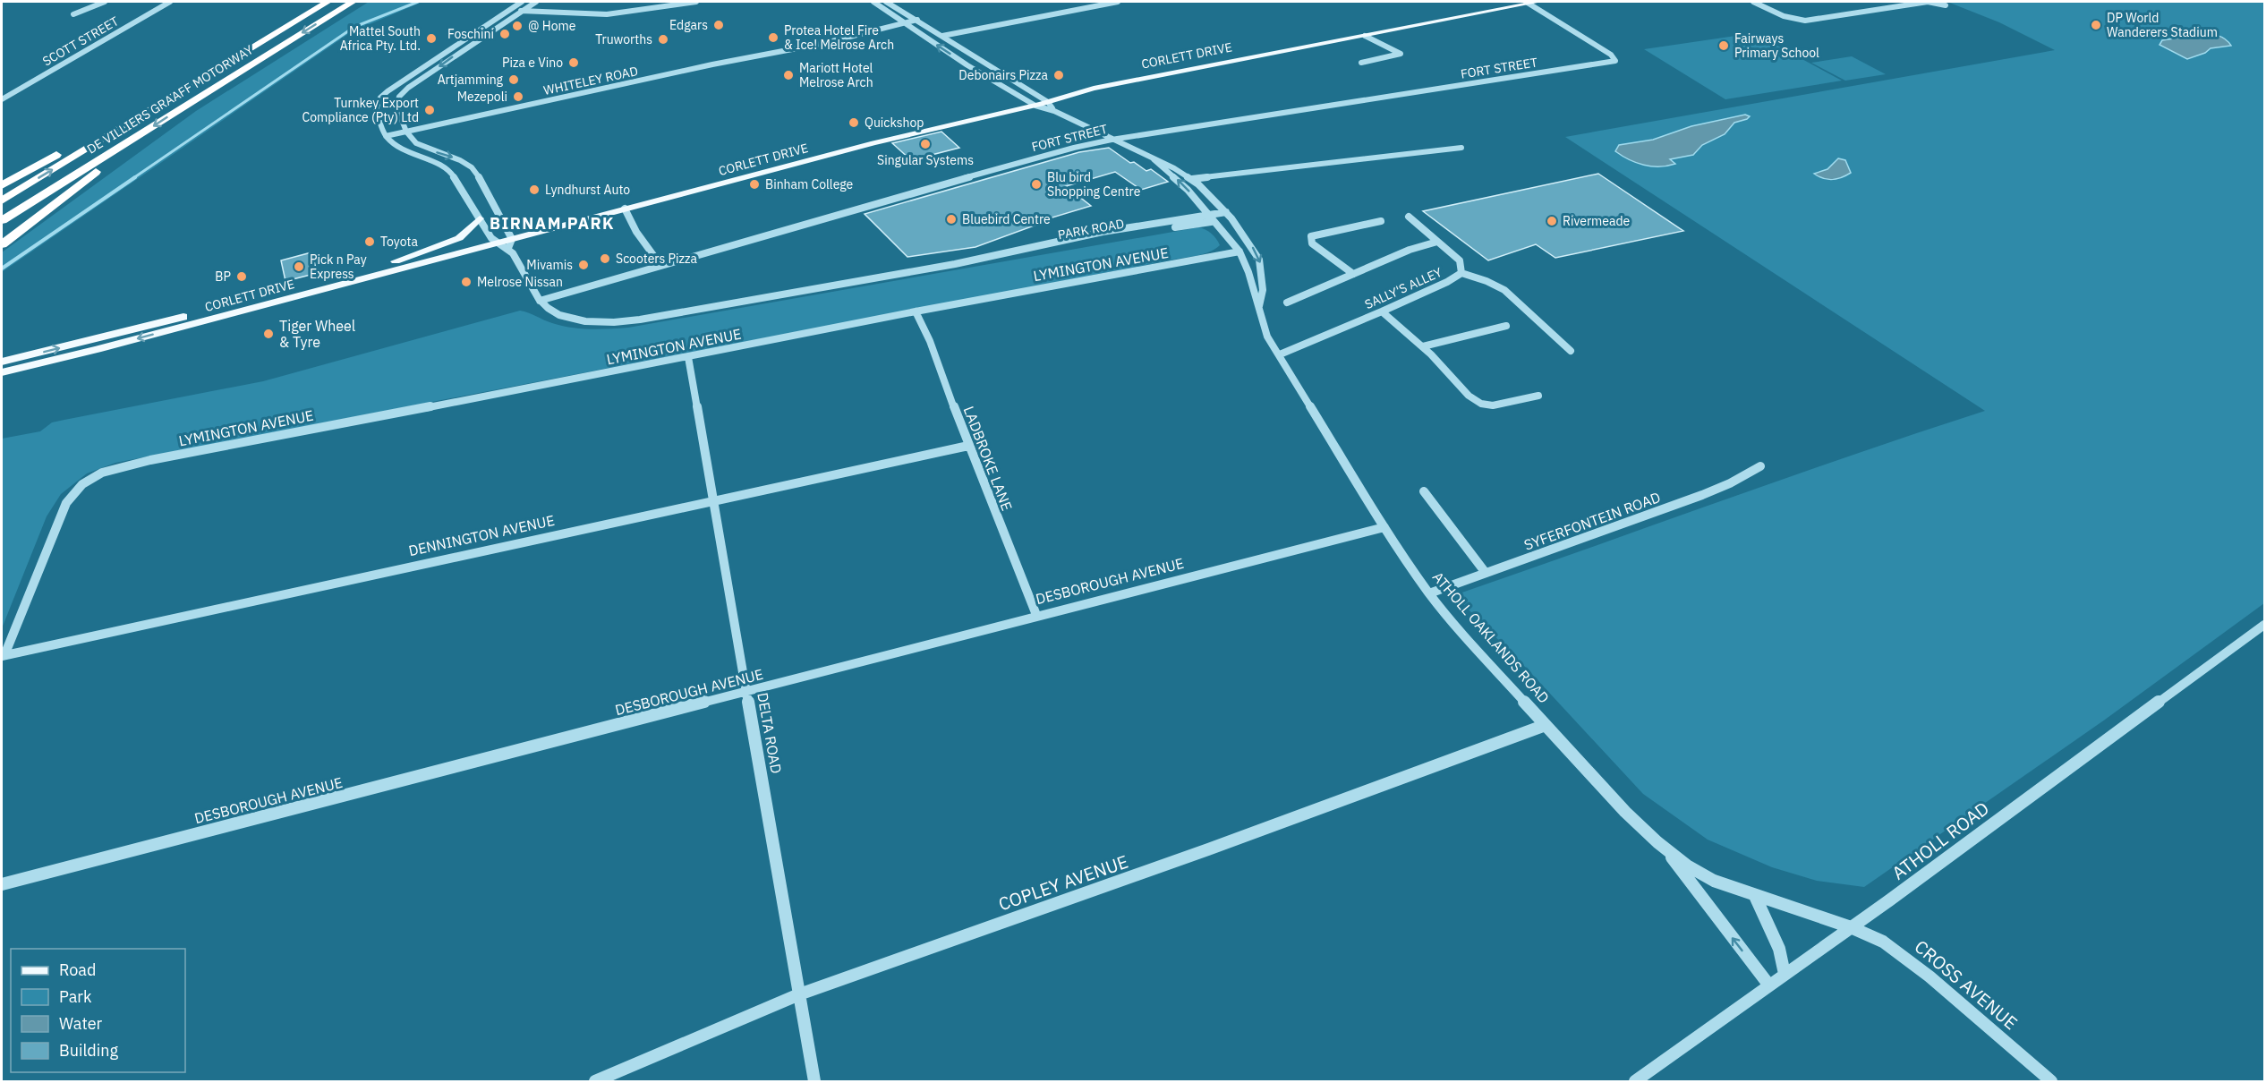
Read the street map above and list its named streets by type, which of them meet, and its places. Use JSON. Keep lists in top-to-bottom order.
{
  "streets": {
    "highway": ["DE VILLIERS GRAAFF MOTORWAY"],
    "main road": ["CORLETT DRIVE"],
    "street": [
      "SCOTT STREET",
      "FORT STREET",
      "WHITELEY ROAD",
      "PARK ROAD",
      "LYMINGTON AVENUE",
      "SALLY'S ALLEY",
      "LADBROKE LANE",
      "SYFERFONTEIN ROAD",
      "DENNINGTON AVENUE",
      "DESBOROUGH AVENUE",
      "ATHOLL OAKLANDS ROAD",
      "DELTA ROAD",
      "ATHOLL ROAD",
      "COPLEY AVENUE",
      "CROSS AVENUE"
    ]
  },
  "crossings": [
    ["CORLETT DRIVE", "FORT STREET"],
    ["CORLETT DRIVE", "ATHOLL OAKLANDS ROAD"],
    ["FORT STREET", "PARK ROAD"],
    ["FORT STREET", "ATHOLL OAKLANDS ROAD"],
    ["WHITELEY ROAD", "ATHOLL OAKLANDS ROAD"],
    ["PARK ROAD", "ATHOLL OAKLANDS ROAD"],
    ["LYMINGTON AVENUE", "LADBROKE LANE"],
    ["LYMINGTON AVENUE", "DENNINGTON AVENUE"],
    ["LYMINGTON AVENUE", "ATHOLL OAKLANDS ROAD"],
    ["LYMINGTON AVENUE", "DELTA ROAD"],
    ["SALLY'S ALLEY", "ATHOLL OAKLANDS ROAD"],
    ["LADBROKE LANE", "DENNINGTON AVENUE"],
    ["LADBROKE LANE", "DESBOROUGH AVENUE"],
    ["SYFERFONTEIN ROAD", "ATHOLL OAKLANDS ROAD"],
    ["DENNINGTON AVENUE", "DELTA ROAD"],
    ["DESBOROUGH AVENUE", "ATHOLL OAKLANDS ROAD"],
    ["DESBOROUGH AVENUE", "DELTA ROAD"],
    ["ATHOLL OAKLANDS ROAD", "ATHOLL ROAD"],
    ["ATHOLL OAKLANDS ROAD", "COPLEY AVENUE"],
    ["ATHOLL OAKLANDS ROAD", "CROSS AVENUE"],
    ["DELTA ROAD", "COPLEY AVENUE"],
    ["ATHOLL ROAD", "CROSS AVENUE"]
  ],
  "districts": ["BIRNAM PARK"],
  "places": [
    "Edgars",
    "DP World Wanderers Stadium",
    "@ Home",
    "Foschini",
    "Protea Hotel Fire & Ice! Melrose Arch",
    "Mattel South Africa Pty. Ltd.",
    "Truworths",
    "Fairways Primary School",
    "Piza e Vino",
    "Mariott Hotel Melrose Arch",
    "Debonairs Pizza",
    "Artjamming",
    "Mezepoli",
    "Turnkey Export Compliance (Pty) Ltd",
    "Quickshop",
    "Singular Systems",
    "Binham College",
    "Blu bird Shopping Centre",
    "Lyndhurst Auto",
    "Bluebird Centre",
    "Rivermeade",
    "Toyota",
    "Scooters Pizza",
    "Mivamis",
    "Pick n Pay Express",
    "BP",
    "Melrose Nissan",
    "Tiger Wheel & Tyre"
  ],
  "legend": [
    "Road",
    "Park",
    "Water",
    "Building"
  ]
}
